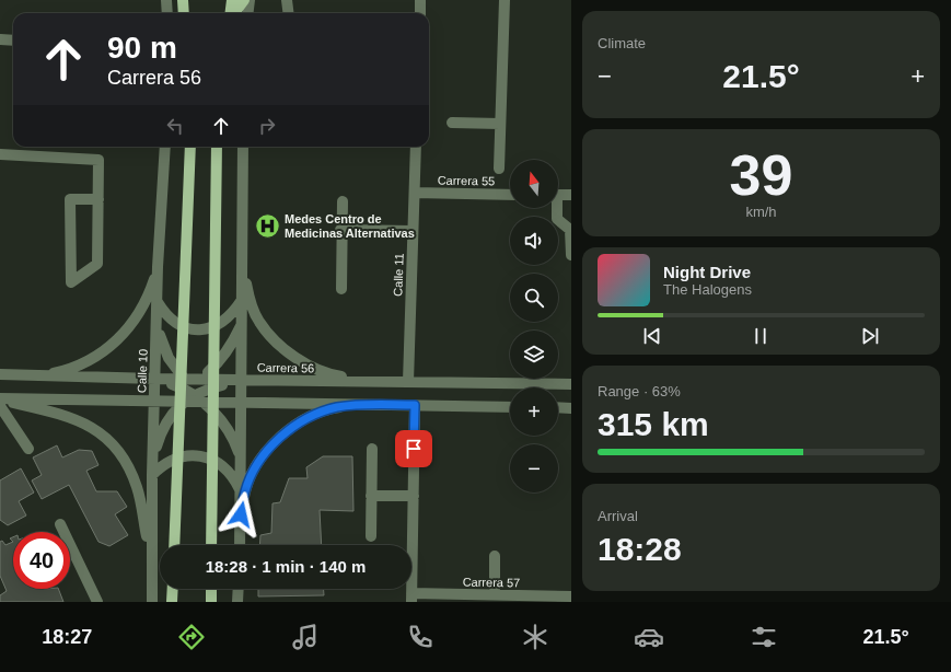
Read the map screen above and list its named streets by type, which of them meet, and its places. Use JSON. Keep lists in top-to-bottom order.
{
  "streets": {
    "street": [
      "Carrera 55",
      "Calle 11",
      "Carrera 56",
      "Calle 10",
      "Carrera 57"
    ]
  },
  "crossings": [
    ["Carrera 55", "Calle 11"],
    ["Calle 11", "Carrera 56"],
    ["Carrera 56", "Calle 10"]
  ],
  "places": {
    "hospital": ["Medes Centro de Medicinas Alternativas"]
  },
  "north": "top",
  "page": {
    "tile": [
      "Climate",
      ["39", "km/h"],
      ["Range · 63%", "315 km"],
      ["Arrival", "18:28"]
    ],
    "turn": ["90 m", "Carrera 56"],
    "heat": ["−", "21.5°", "+"],
    "map_buttons": ["+", "−"],
    "song": ["Night Drive", "The Halogens"],
    "limit": "40",
    "trip": "18:28 · 1 min · 140 m",
    "tabs": ["18:27", "21.5°"]
  }
}
